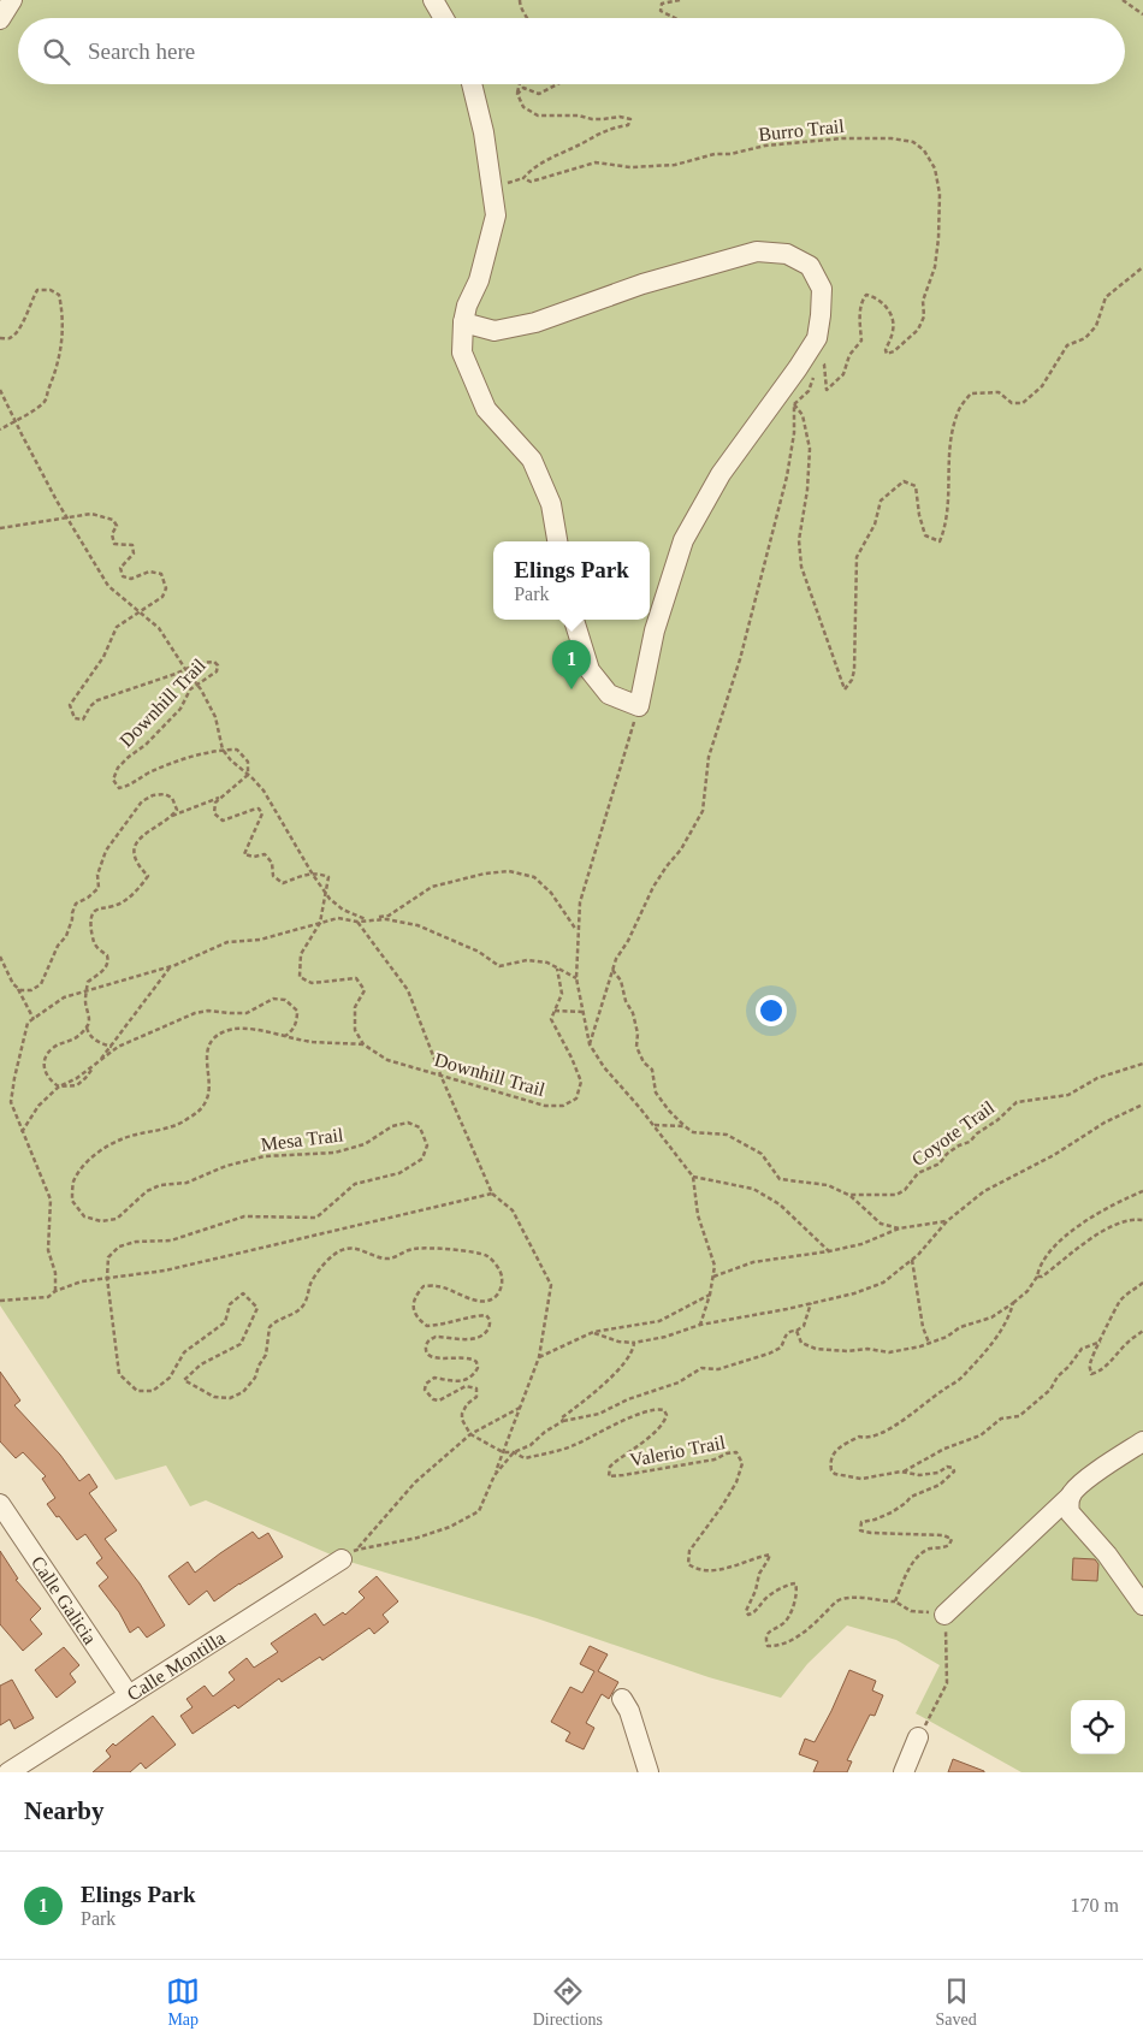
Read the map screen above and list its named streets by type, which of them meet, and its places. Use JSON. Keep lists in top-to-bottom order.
{
  "streets": {
    "street": ["Calle Galicia", "Calle Montilla"],
    "path": [
      "Burro Trail",
      "Downhill Trail",
      "Coyote Trail",
      "Mesa Trail",
      "Valerio Trail"
    ]
  },
  "crossings": [
    ["Calle Galicia", "Calle Montilla"]
  ],
  "page": {
    "search": "Search here",
    "popup": ["Elings Park", "Park"],
    "pins": "1",
    "heading": "Nearby",
    "list": [
      {
        "mark": "1",
        "name": "Elings Park",
        "note": "Park",
        "value": "170 m"
      }
    ],
    "nav": ["Map", "Directions", "Saved"]
  }
}
